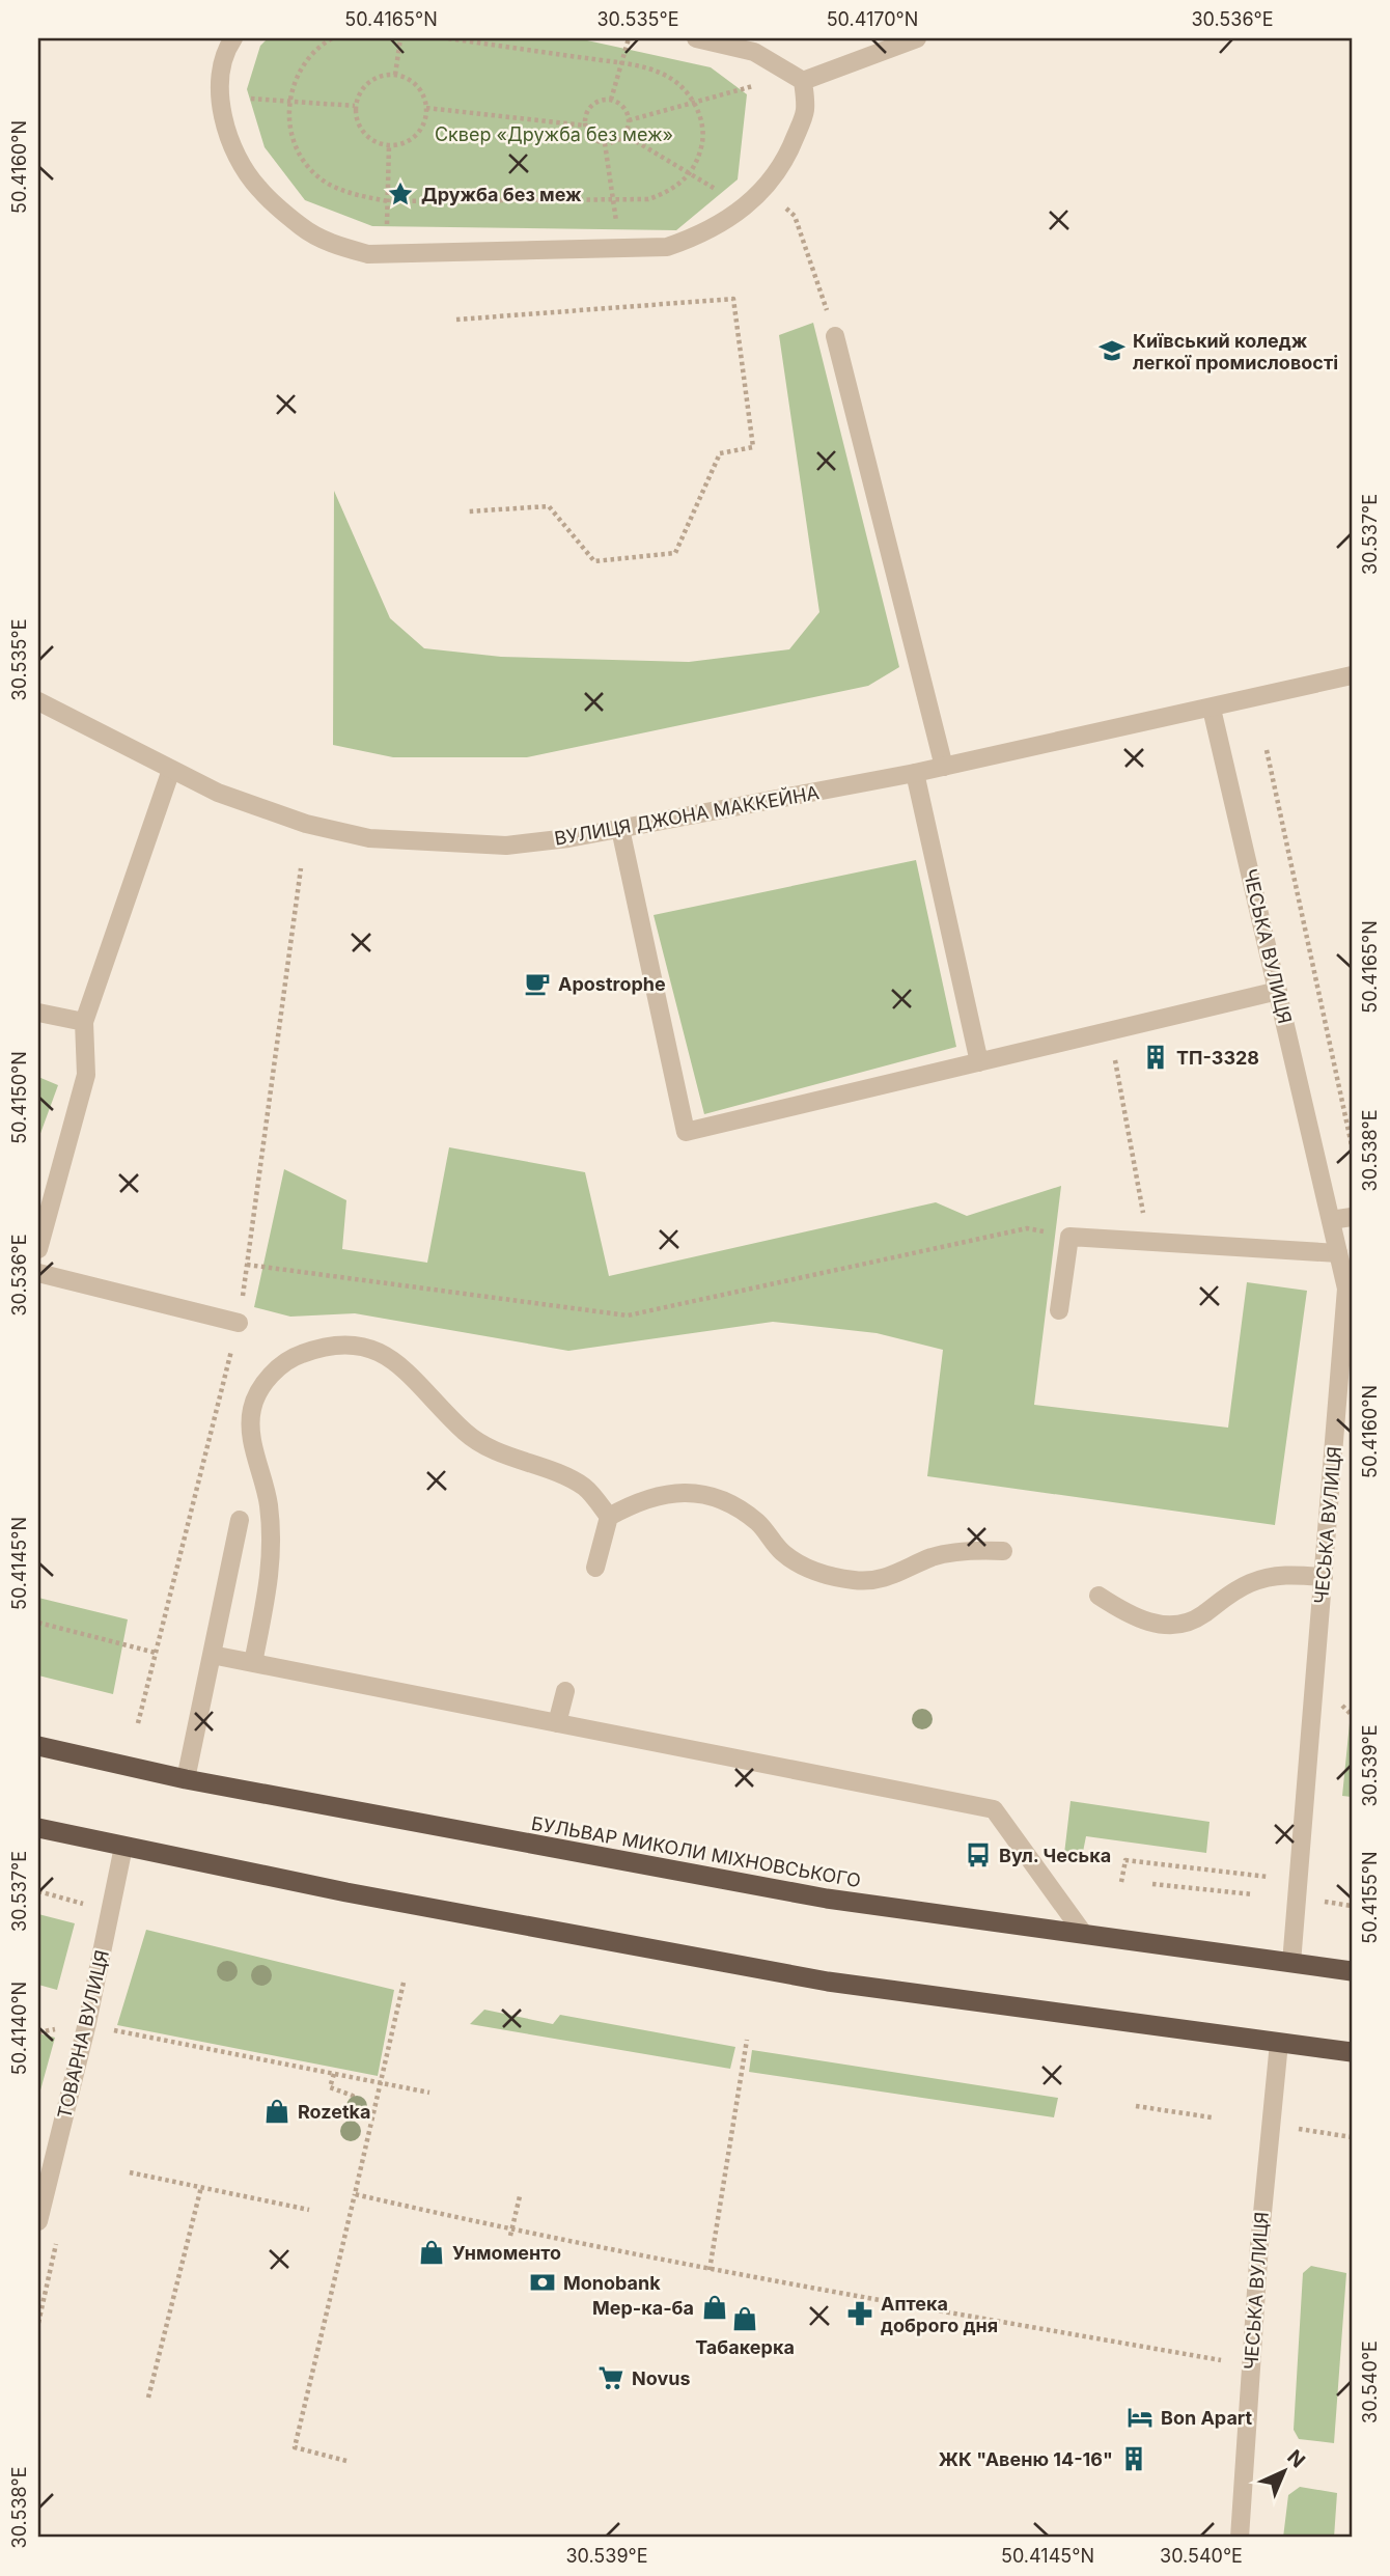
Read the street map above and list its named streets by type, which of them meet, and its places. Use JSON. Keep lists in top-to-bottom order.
{
  "streets": {
    "highway": ["БУЛЬВАР МИКОЛИ МІХНОВСЬКОГО"],
    "street": ["ВУЛИЦЯ ДЖОНА МАККЕЙНА", "ЧЕСЬКА ВУЛИЦЯ", "ТОВАРНА ВУЛИЦЯ"]
  },
  "crossings": [
    ["ВУЛИЦЯ ДЖОНА МАККЕЙНА", "ЧЕСЬКА ВУЛИЦЯ"],
    ["ЧЕСЬКА ВУЛИЦЯ", "БУЛЬВАР МИКОЛИ МІХНОВСЬКОГО"]
  ],
  "parks": ["Сквер «Дружба без меж»"],
  "places": {
    "place": ["Дружба без меж"],
    "school or university": ["Київський коледж легкої промисловості"],
    "cafe": ["Apostrophe"],
    "building": ["ТП-3328", "ЖК \"Авеню 14-16\""],
    "bus stop": ["Вул. Чеська"],
    "shop": [
      "Rozetka",
      "Унмоменто",
      "Мер-ка-ба",
      "Табакерка"
    ],
    "bank": ["Monobank"],
    "pharmacy": ["Аптека доброго дня"],
    "supermarket": ["Novus"],
    "hotel": ["Bon Apart"]
  },
  "north": "top right",
  "coordinates": [
    "50.4165°N",
    "30.535°E",
    "50.4170°N",
    "30.536°E",
    "50.4160°N",
    "30.537°E",
    "50.4150°N",
    "30.538°E",
    "50.4145°N",
    "30.539°E",
    "50.4155°N",
    "50.4140°N",
    "30.540°E"
  ]
}
